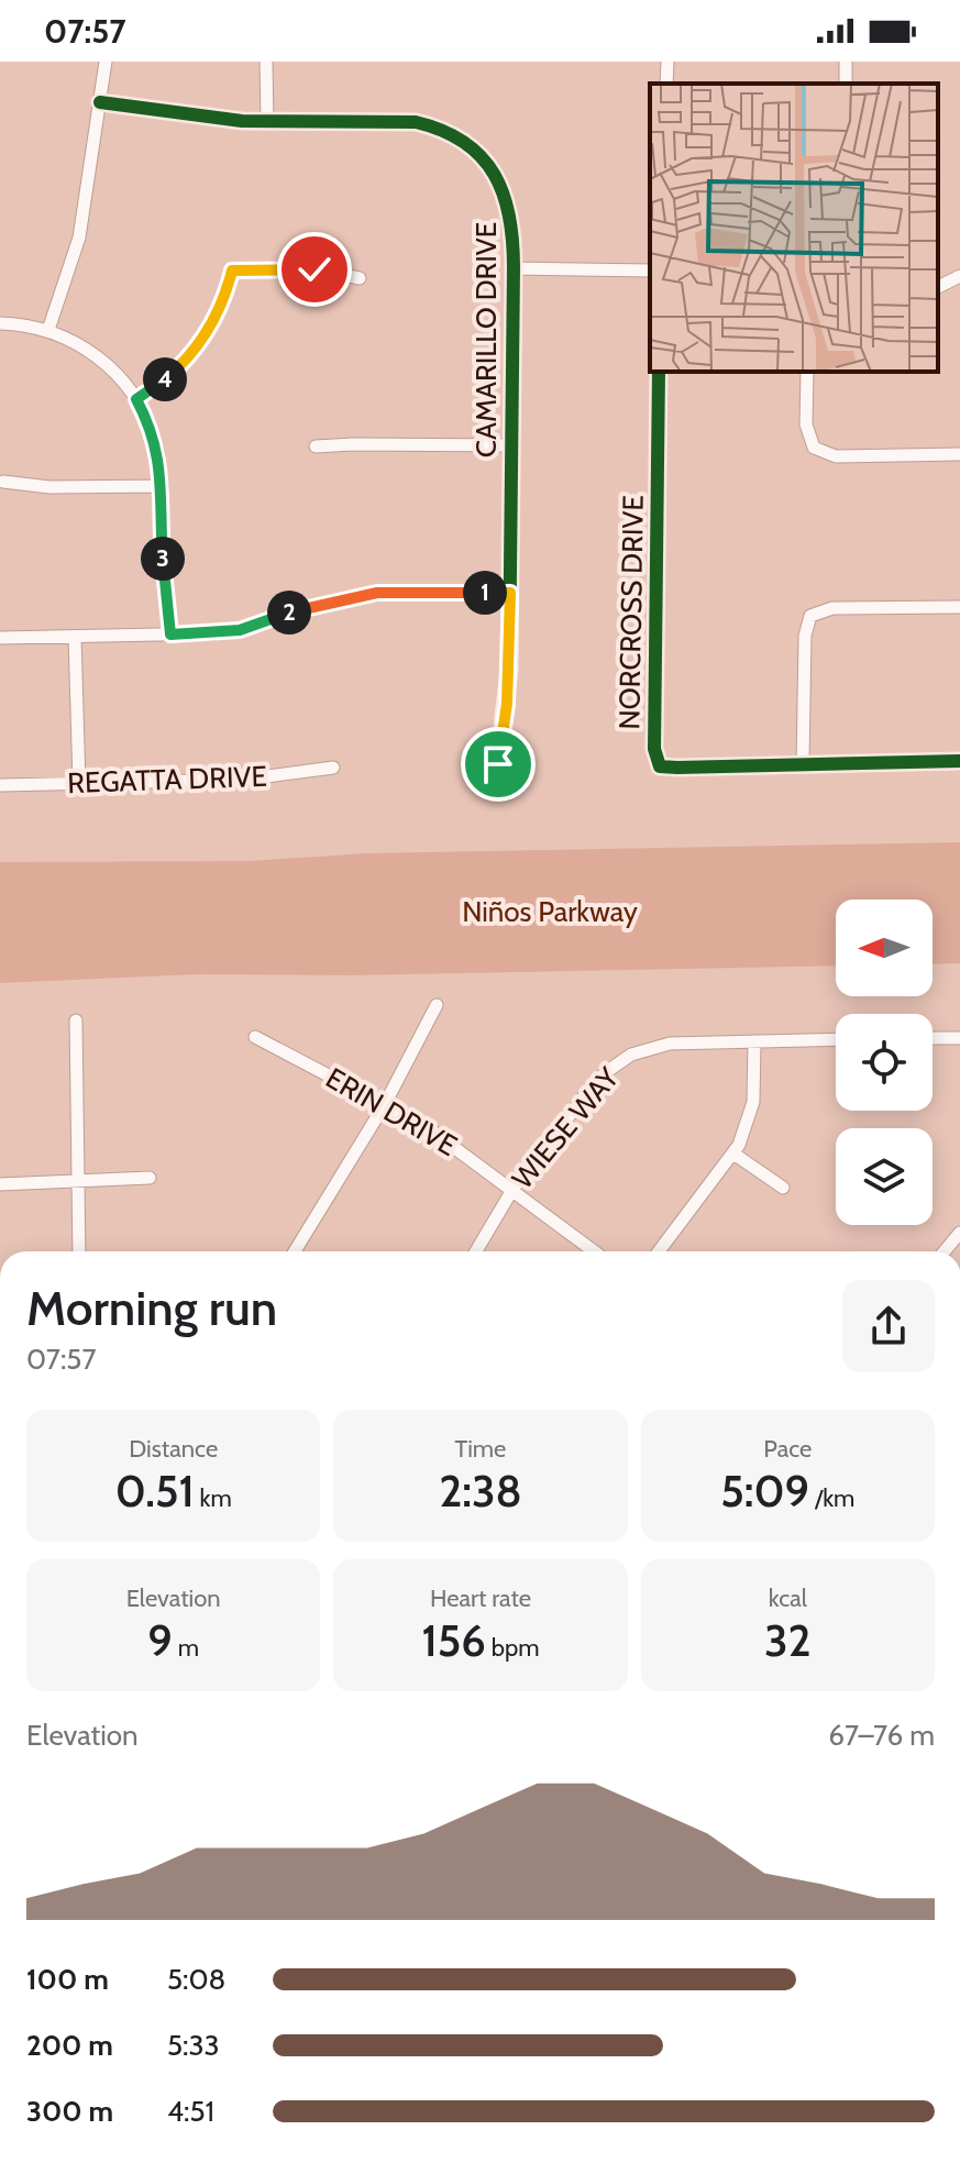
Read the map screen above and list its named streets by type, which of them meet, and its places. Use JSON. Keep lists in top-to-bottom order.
{
  "streets": {
    "street": [
      "CAMARILLO DRIVE",
      "NORCROSS DRIVE",
      "REGATTA DRIVE",
      "ERIN DRIVE",
      "WIESE WAY"
    ]
  },
  "crossings": [
    ["ERIN DRIVE", "WIESE WAY"]
  ],
  "parks": ["Niños Parkway"],
  "north": "left",
  "page": {
    "status": "07:57",
    "pins": [
      "4",
      "3",
      "1",
      "2"
    ],
    "heading": ["Morning run", "07:57"],
    "stats": [
      ["Distance", "0.51 km"],
      ["Time", "2:38"],
      ["Pace", "5:09 /km"],
      ["Elevation", "9 m"],
      ["Heart rate", "156 bpm"],
      ["kcal", "32"]
    ],
    "chart": ["Elevation", "67–76 m"],
    "list": [
      {
        "name": "100 m",
        "note": "5:08"
      },
      {
        "name": "200 m",
        "note": "5:33"
      },
      {
        "name": "300 m",
        "note": "4:51"
      }
    ]
  }
}
